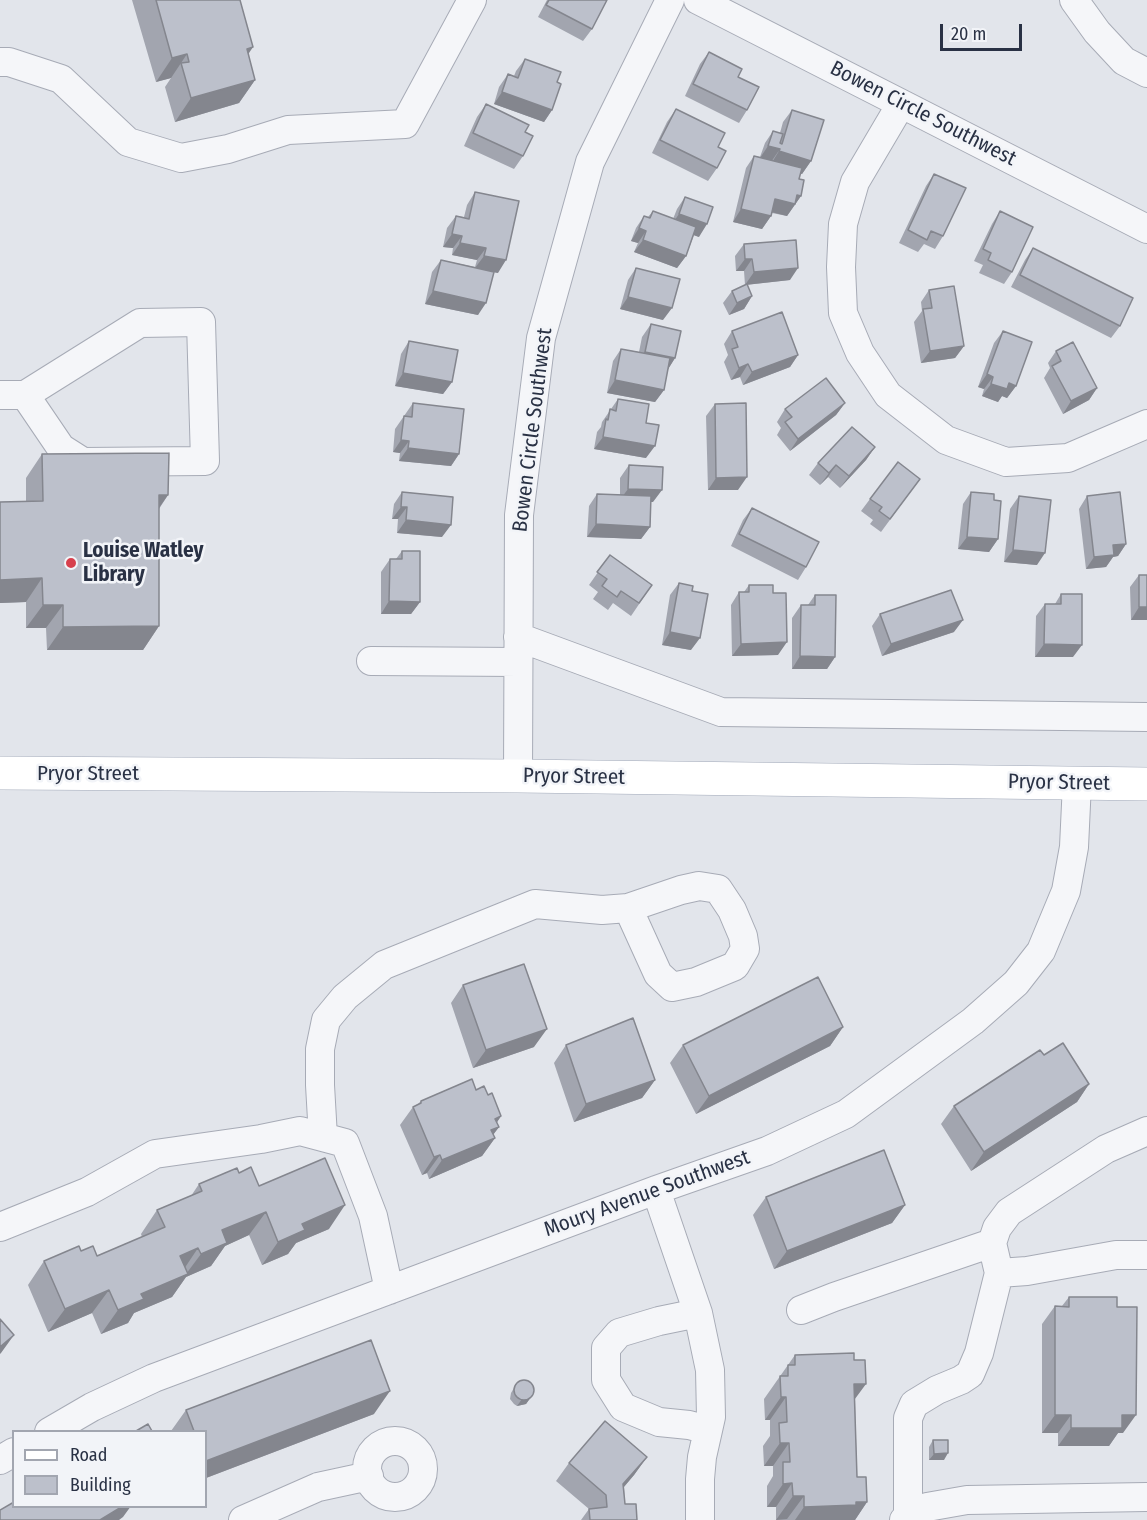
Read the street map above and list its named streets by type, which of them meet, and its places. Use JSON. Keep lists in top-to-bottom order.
{
  "streets": {
    "main road": ["Pryor Street"],
    "street": ["Bowen Circle Southwest", "Moury Avenue Southwest"]
  },
  "crossings": [
    ["Bowen Circle Southwest", "Pryor Street"],
    ["Pryor Street", "Moury Avenue Southwest"]
  ],
  "places": ["Louise Watley Library"],
  "legend": ["Road", "Building"],
  "scale_bar": "20 m"
}
